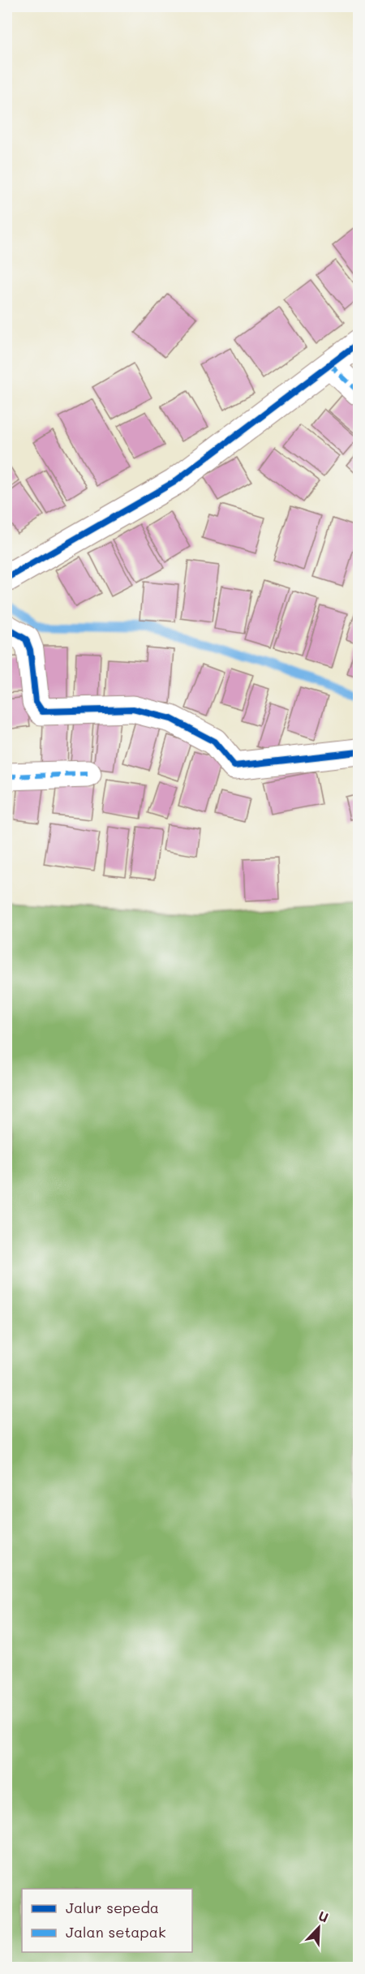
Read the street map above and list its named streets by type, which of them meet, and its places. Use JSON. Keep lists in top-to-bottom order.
{
  "legend": ["Jalur sepeda", "Jalan setapak"],
  "north": "top right"
}
